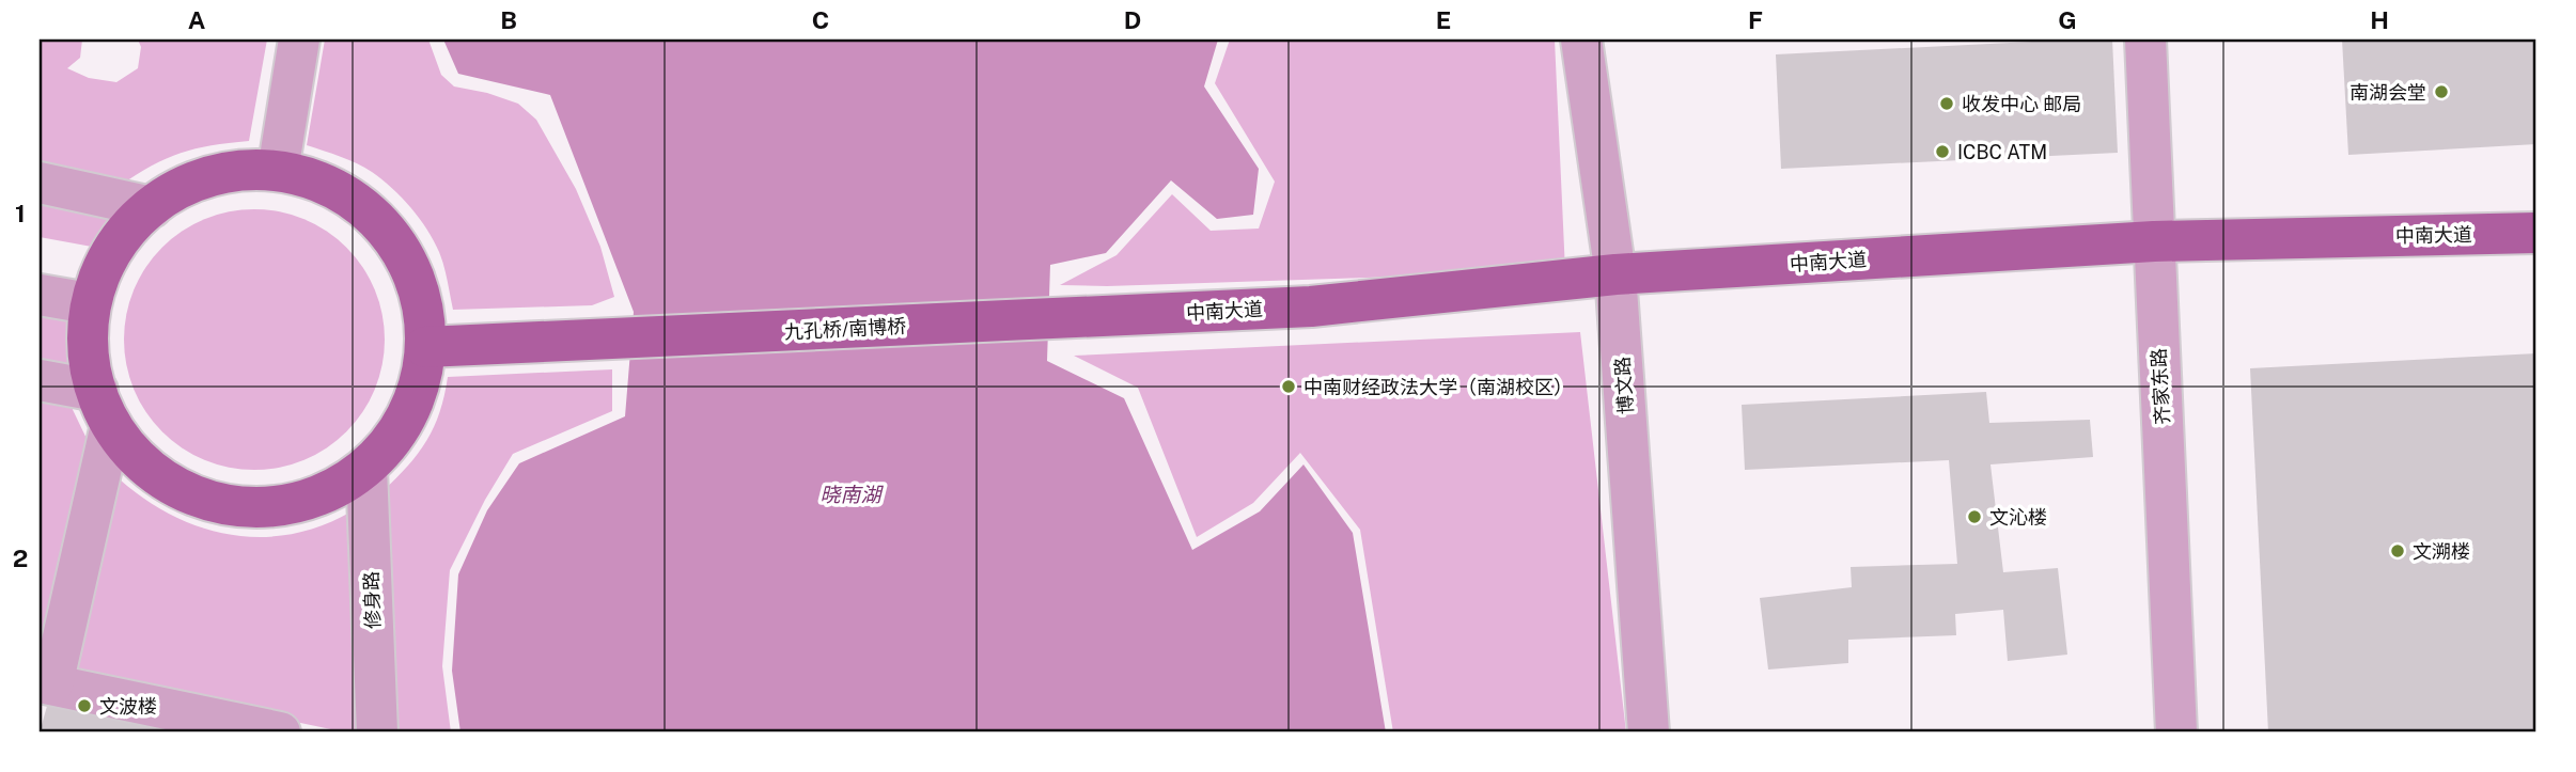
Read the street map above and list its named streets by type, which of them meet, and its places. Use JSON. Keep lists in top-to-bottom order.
{
  "streets": {
    "main road": ["中南大道", "九孔桥/南博桥"],
    "street": ["博文路", "齐家东路", "修身路"]
  },
  "crossings": [
    ["中南大道", "九孔桥/南博桥"],
    ["中南大道", "博文路"],
    ["中南大道", "齐家东路"]
  ],
  "water": ["晓南湖"],
  "places": [
    "南湖会堂",
    "收发中心 邮局",
    "ICBC ATM",
    "中南财经政法大学（南湖校区）",
    "文沁楼",
    "文溯楼",
    "文波楼"
  ],
  "grid": {
    "columns": [
      "A",
      "B",
      "C",
      "D",
      "E",
      "F",
      "G",
      "H"
    ],
    "rows": ["1", "2"]
  }
}
